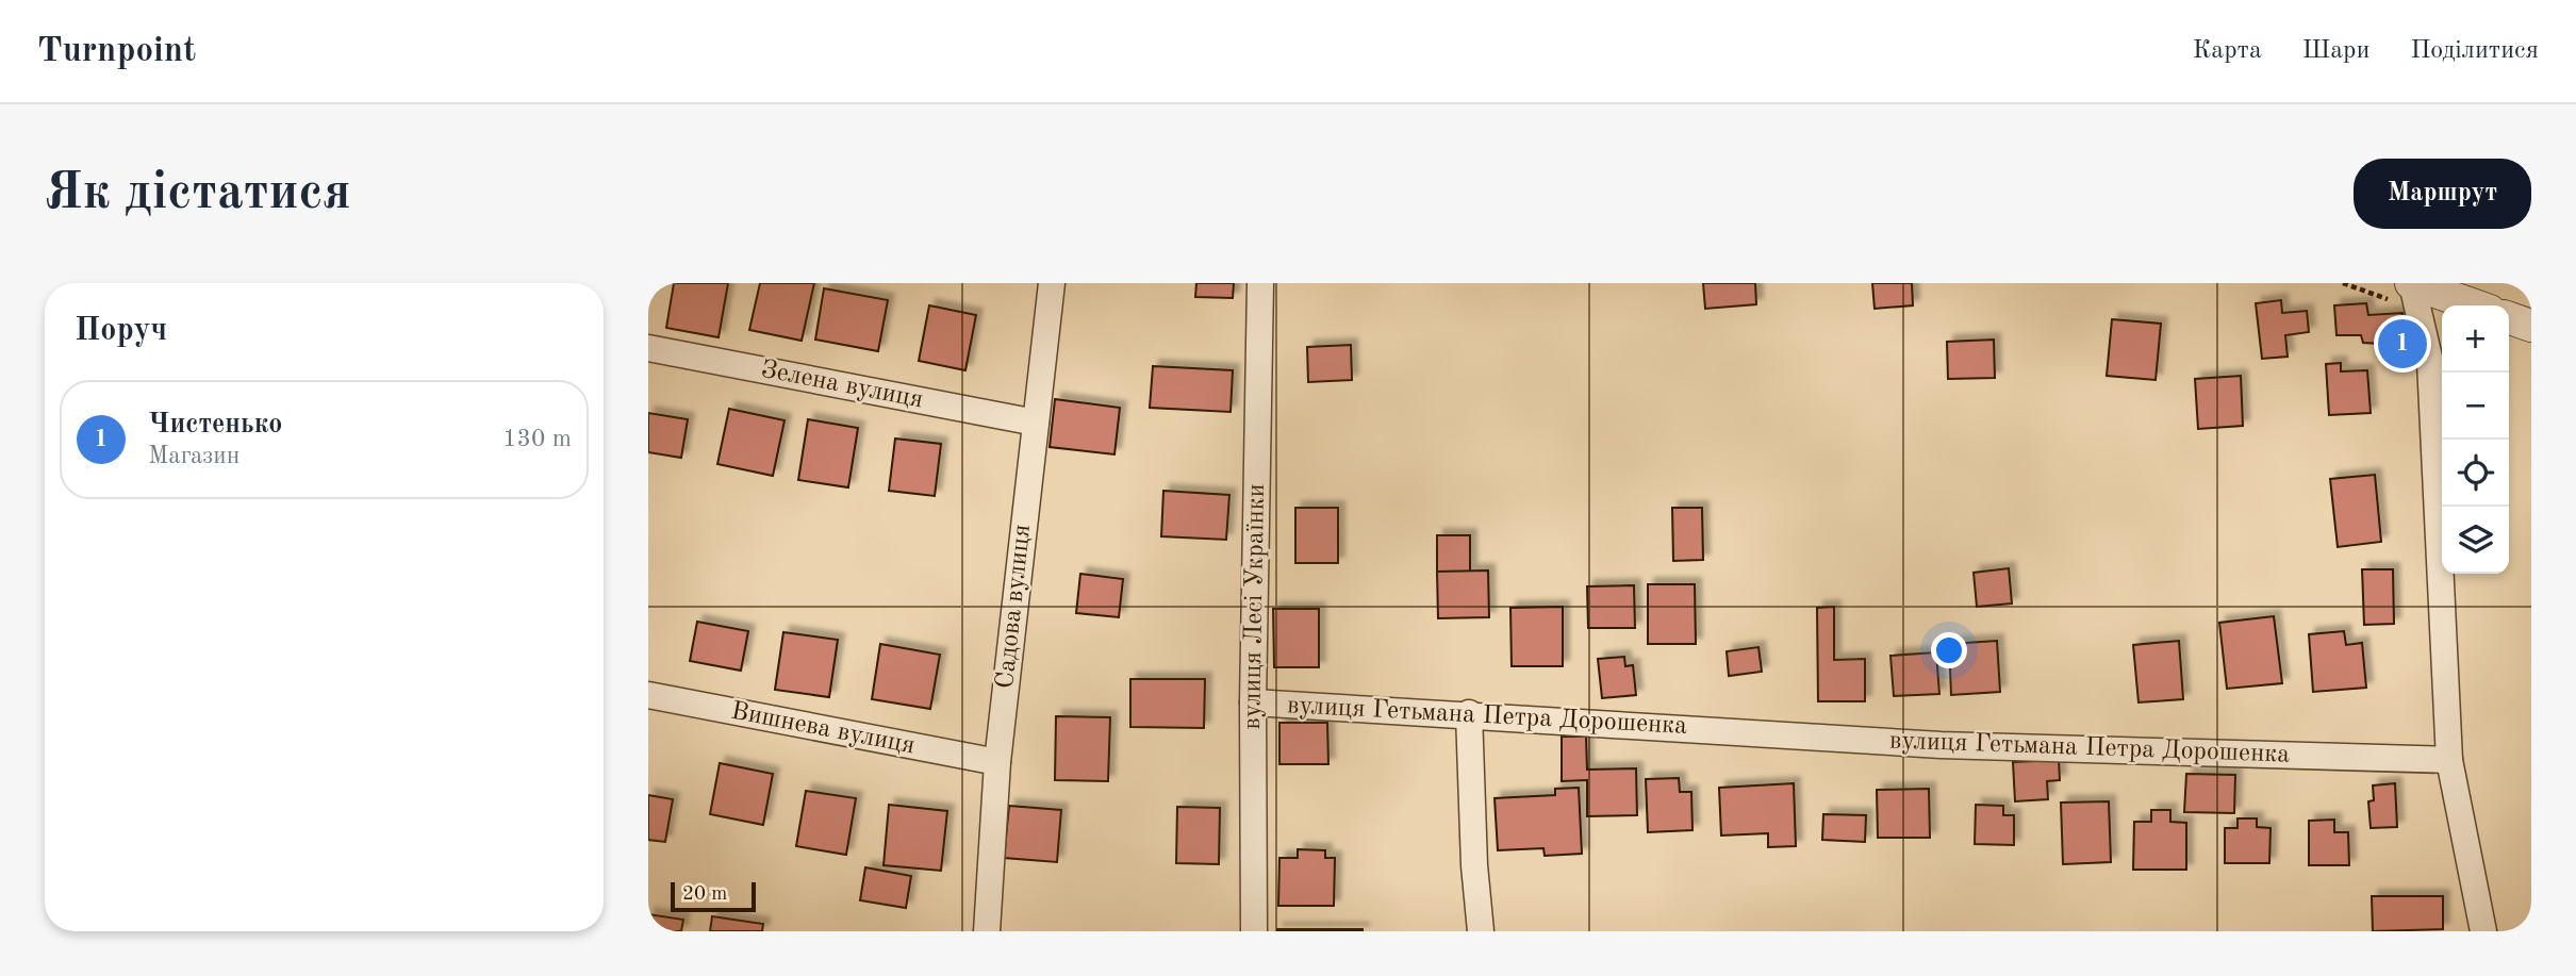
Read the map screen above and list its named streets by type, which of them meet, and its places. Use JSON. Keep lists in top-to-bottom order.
{
  "streets": {
    "street": [
      "Зелена вулиця",
      "Садова вулиця",
      "вулиця Лесі Українки",
      "вулиця Гетьмана Петра Дорошенка",
      "Вишнева вулиця"
    ]
  },
  "crossings": [
    ["Зелена вулиця", "Садова вулиця"],
    ["Садова вулиця", "Вишнева вулиця"],
    ["вулиця Лесі Українки", "вулиця Гетьмана Петра Дорошенка"]
  ],
  "scale_bar": "20 m",
  "page": {
    "header": "Turnpoint",
    "nav": ["Карта", "Шари", "Поділитися"],
    "buttons": "Маршрут",
    "title": "Як дістатися",
    "heading": "Поруч",
    "map_buttons": ["+", "−"],
    "pins": "1",
    "list": [
      {
        "mark": "1",
        "name": "Чистенько",
        "note": "Магазин",
        "value": "130 m"
      }
    ],
    "scale": "20 m"
  }
}
